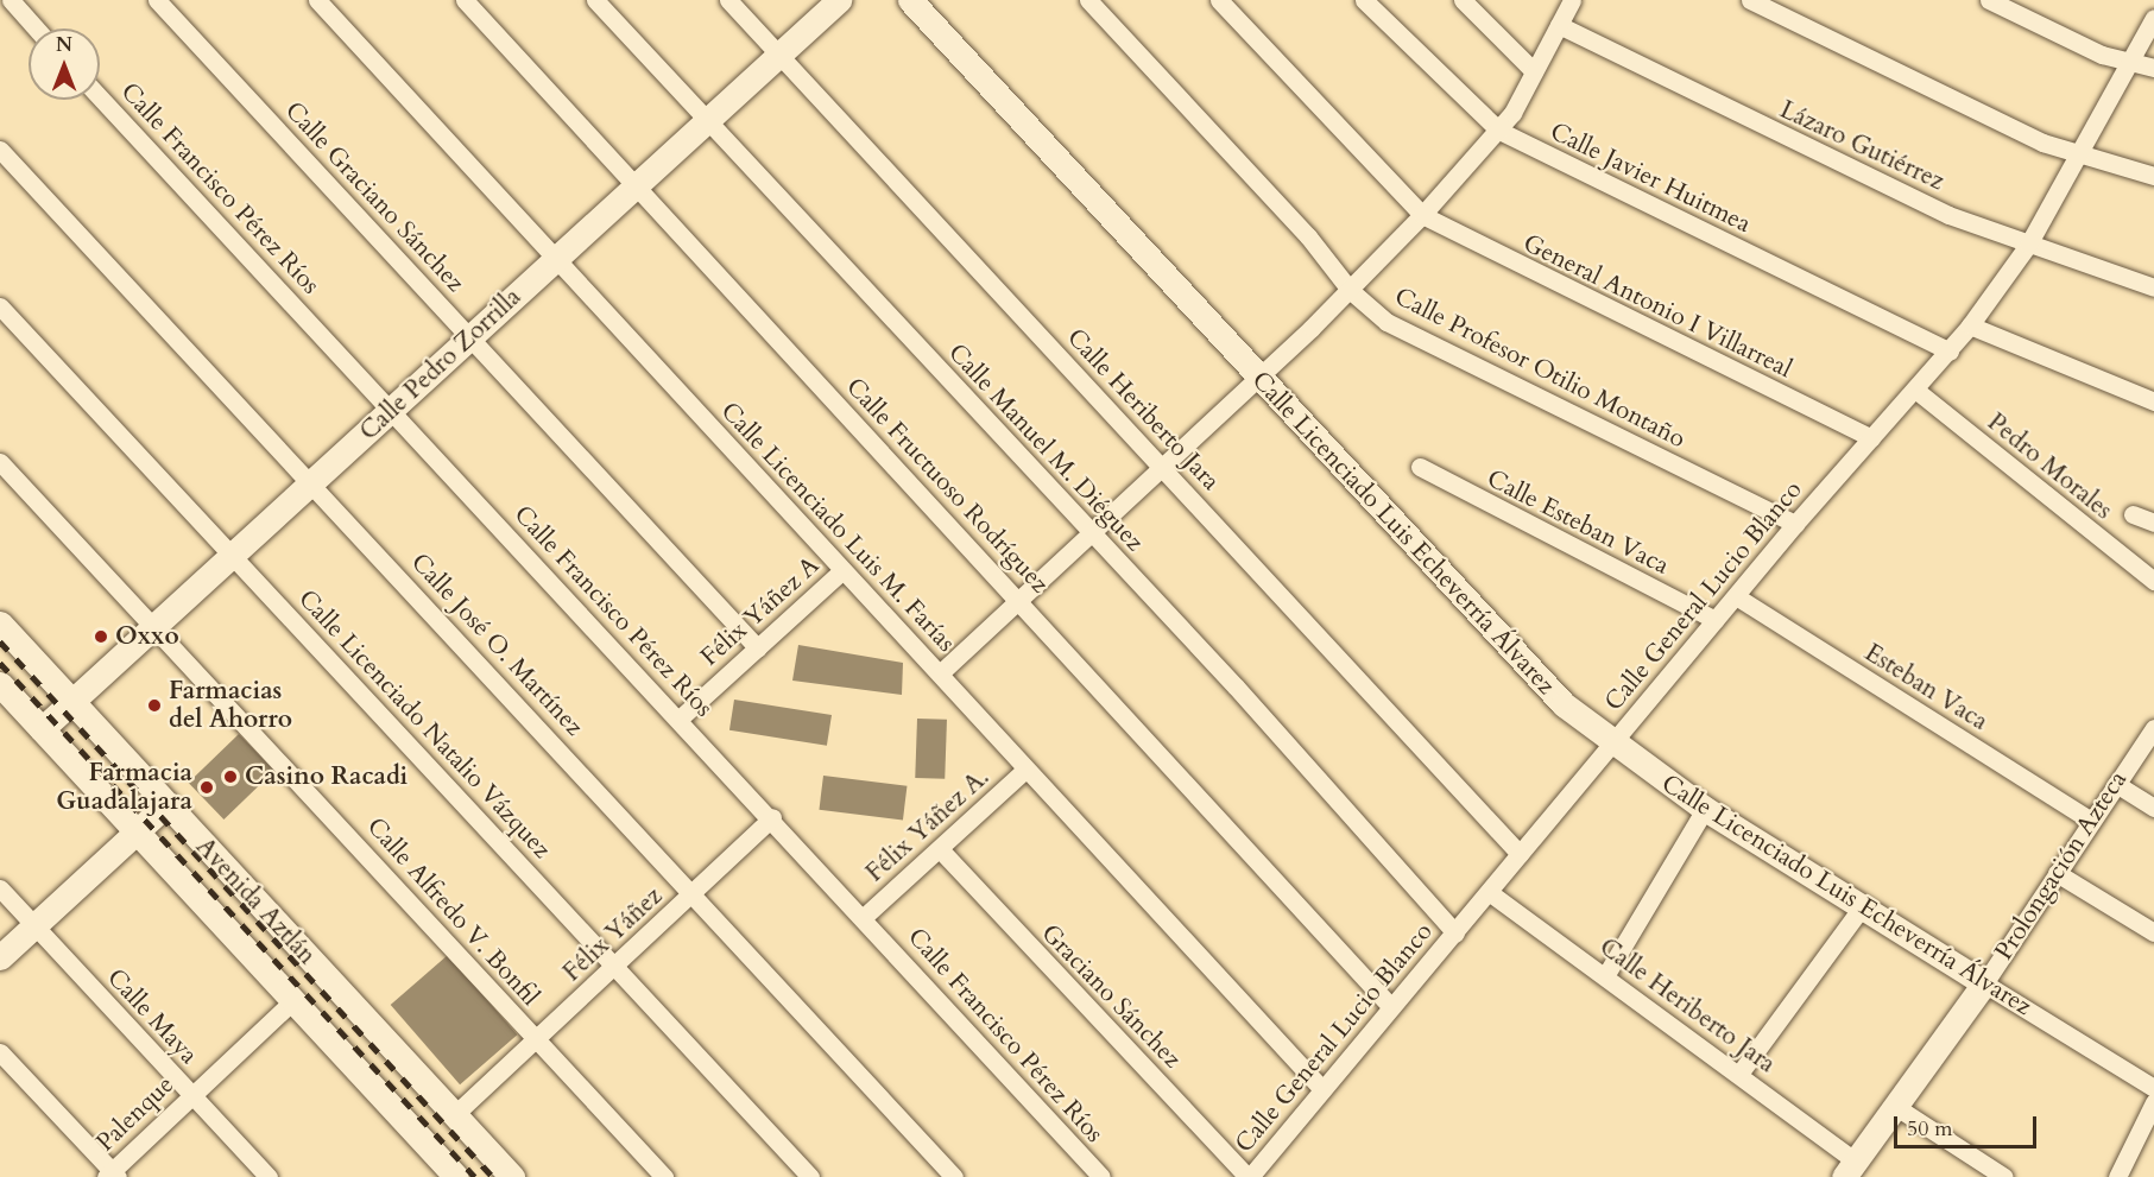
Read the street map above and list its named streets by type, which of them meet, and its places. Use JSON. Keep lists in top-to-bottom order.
{
  "streets": {
    "street": [
      "Lázaro Gutiérrez",
      "Calle Javier Huitmea",
      "Calle Francisco Pérez Ríos",
      "Calle Graciano Sánchez",
      "General Antonio I Villarreal",
      "Calle Pedro Zorrilla",
      "Calle Profesor Otilio Montaño",
      "Calle Heriberto Jara",
      "Calle Manuel M. Diéguez",
      "Pedro Morales",
      "Calle Fructuoso Rodríguez",
      "Calle Esteban Vaca",
      "Calle Licenciado Luis M. Farías",
      "Calle Licenciado Luis Echeverría Álvarez",
      "Calle General Lucio Blanco",
      "Félix Yáñez A",
      "Calle José O. Martínez",
      "Esteban Vaca",
      "Calle Licenciado Natalio Vázquez",
      "Félix Yáñez A.",
      "Prolongación Azteca",
      "Avenida Aztlán",
      "Calle Alfredo V. Bonfil",
      "Félix Yáñez",
      "Graciano Sánchez",
      "Calle Maya",
      "Palenque"
    ]
  },
  "crossings": [
    ["Lázaro Gutiérrez", "Calle General Lucio Blanco"],
    ["Calle Javier Huitmea", "Calle General Lucio Blanco"],
    ["Calle Francisco Pérez Ríos", "Calle Pedro Zorrilla"],
    ["Calle Francisco Pérez Ríos", "Félix Yáñez A"],
    ["Calle Francisco Pérez Ríos", "Félix Yáñez A."],
    ["Calle Francisco Pérez Ríos", "Félix Yáñez"],
    ["Calle Graciano Sánchez", "Calle Pedro Zorrilla"],
    ["Calle Graciano Sánchez", "Félix Yáñez A"],
    ["General Antonio I Villarreal", "Calle General Lucio Blanco"],
    ["Calle Pedro Zorrilla", "Calle Heriberto Jara"],
    ["Calle Pedro Zorrilla", "Calle Manuel M. Diéguez"],
    ["Calle Pedro Zorrilla", "Calle Fructuoso Rodríguez"],
    ["Calle Pedro Zorrilla", "Calle Licenciado Luis M. Farías"],
    ["Calle Pedro Zorrilla", "Calle José O. Martínez"],
    ["Calle Pedro Zorrilla", "Calle Licenciado Natalio Vázquez"],
    ["Calle Pedro Zorrilla", "Avenida Aztlán"],
    ["Calle Pedro Zorrilla", "Calle Alfredo V. Bonfil"],
    ["Calle Profesor Otilio Montaño", "Calle General Lucio Blanco"],
    ["Calle Heriberto Jara", "Calle General Lucio Blanco"],
    ["Calle Heriberto Jara", "Prolongación Azteca"],
    ["Calle Manuel M. Diéguez", "Calle General Lucio Blanco"],
    ["Pedro Morales", "Calle General Lucio Blanco"],
    ["Calle Fructuoso Rodríguez", "Calle General Lucio Blanco"],
    ["Calle Esteban Vaca", "Calle General Lucio Blanco"],
    ["Calle Licenciado Luis M. Farías", "Calle General Lucio Blanco"],
    ["Calle Licenciado Luis M. Farías", "Félix Yáñez A"],
    ["Calle Licenciado Luis M. Farías", "Félix Yáñez A."],
    ["Calle Licenciado Luis Echeverría Álvarez", "Calle General Lucio Blanco"],
    ["Calle Licenciado Luis Echeverría Álvarez", "Prolongación Azteca"],
    ["Calle General Lucio Blanco", "Esteban Vaca"],
    ["Calle General Lucio Blanco", "Graciano Sánchez"],
    ["Calle José O. Martínez", "Félix Yáñez"],
    ["Esteban Vaca", "Prolongación Azteca"],
    ["Calle Licenciado Natalio Vázquez", "Félix Yáñez"],
    ["Félix Yáñez A.", "Graciano Sánchez"],
    ["Avenida Aztlán", "Félix Yáñez"],
    ["Avenida Aztlán", "Palenque"],
    ["Calle Alfredo V. Bonfil", "Félix Yáñez"],
    ["Calle Maya", "Palenque"]
  ],
  "places": [
    "Oxxo",
    "Farmacias del Ahorro",
    "Casino Racadi",
    "Farmacia Guadalajara"
  ],
  "scale_bar": "50 m",
  "north": "top"
}
